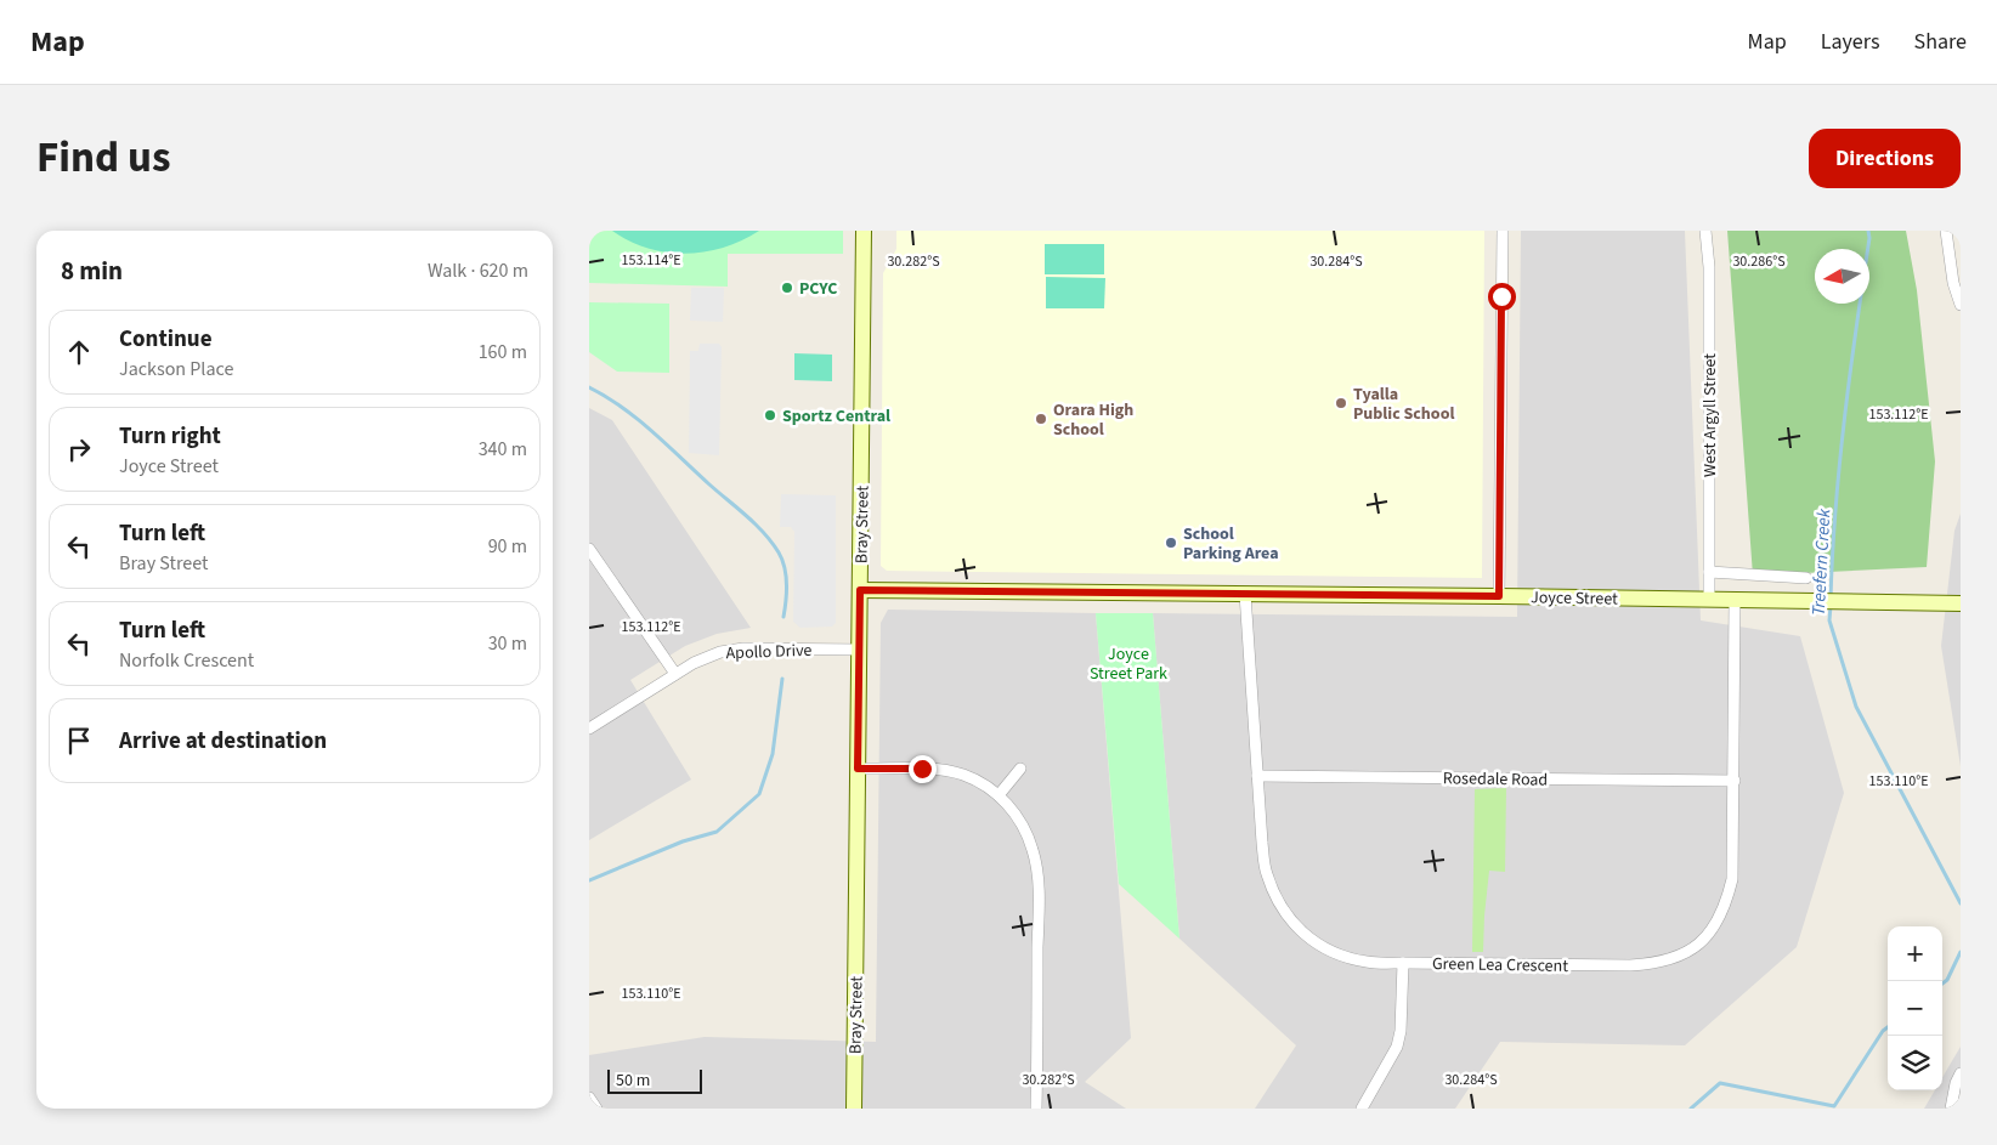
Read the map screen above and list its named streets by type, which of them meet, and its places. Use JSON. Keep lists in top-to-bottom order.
{
  "streets": {
    "street": [
      "West Argyll Street",
      "Bray Street",
      "Joyce Street",
      "Apollo Drive",
      "Rosedale Road",
      "Green Lea Crescent"
    ]
  },
  "crossings": [
    ["West Argyll Street", "Joyce Street"],
    ["Bray Street", "Joyce Street"],
    ["Bray Street", "Apollo Drive"],
    ["Joyce Street", "Green Lea Crescent"],
    ["Rosedale Road", "Green Lea Crescent"]
  ],
  "water": ["Treefern Creek"],
  "parks": ["Joyce Street Park"],
  "places": [
    "PCYC",
    "Tyalla Public School",
    "Sportz Central",
    "Orara High School",
    "School Parking Area"
  ],
  "scale_bar": "50 m",
  "north": "left",
  "page": {
    "header": "Map",
    "nav": ["Map", "Layers", "Share"],
    "title": "Find us",
    "buttons": "Directions",
    "heading": ["8 min", "Walk · 620 m"],
    "list": [
      ["Continue", "Jackson Place", "160 m"],
      ["Turn right", "Joyce Street", "340 m"],
      ["Turn left", "Bray Street", "90 m"],
      ["Turn left", "Norfolk Crescent", "30 m"],
      "Arrive at destination"
    ],
    "map_buttons": ["+", "−"],
    "scale": "50 m"
  },
  "coordinates": [
    "153.114°E",
    "30.282°S",
    "30.284°S",
    "30.286°S",
    "153.112°E",
    "153.110°E"
  ]
}
